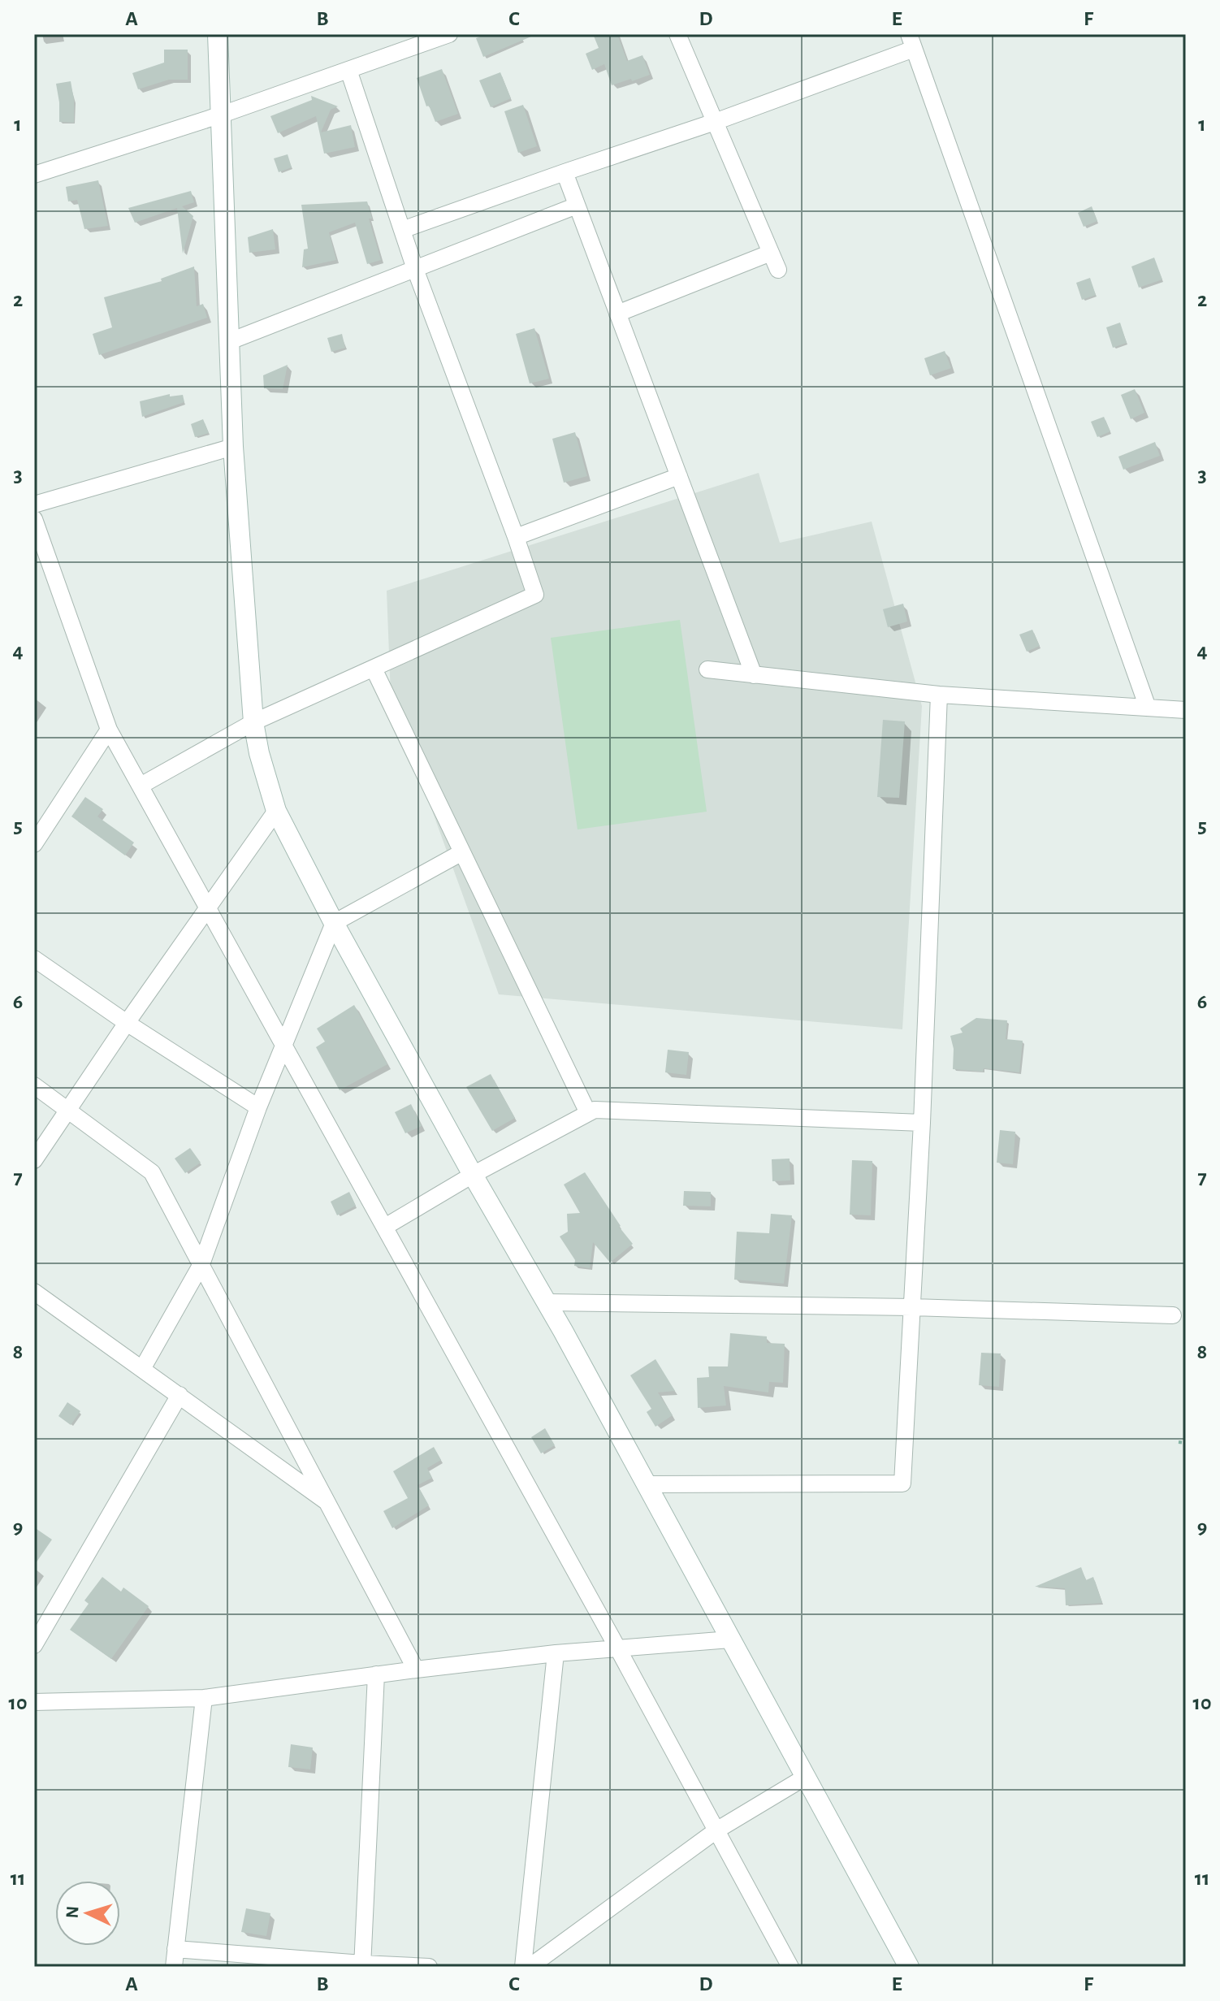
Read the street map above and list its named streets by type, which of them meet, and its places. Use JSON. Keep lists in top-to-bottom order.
{
  "north": "left",
  "grid": {
    "columns": [
      "A",
      "B",
      "C",
      "D",
      "E",
      "F"
    ],
    "rows": [
      "1",
      "2",
      "3",
      "4",
      "5",
      "6",
      "7",
      "8",
      "9",
      "10",
      "11"
    ]
  }
}
